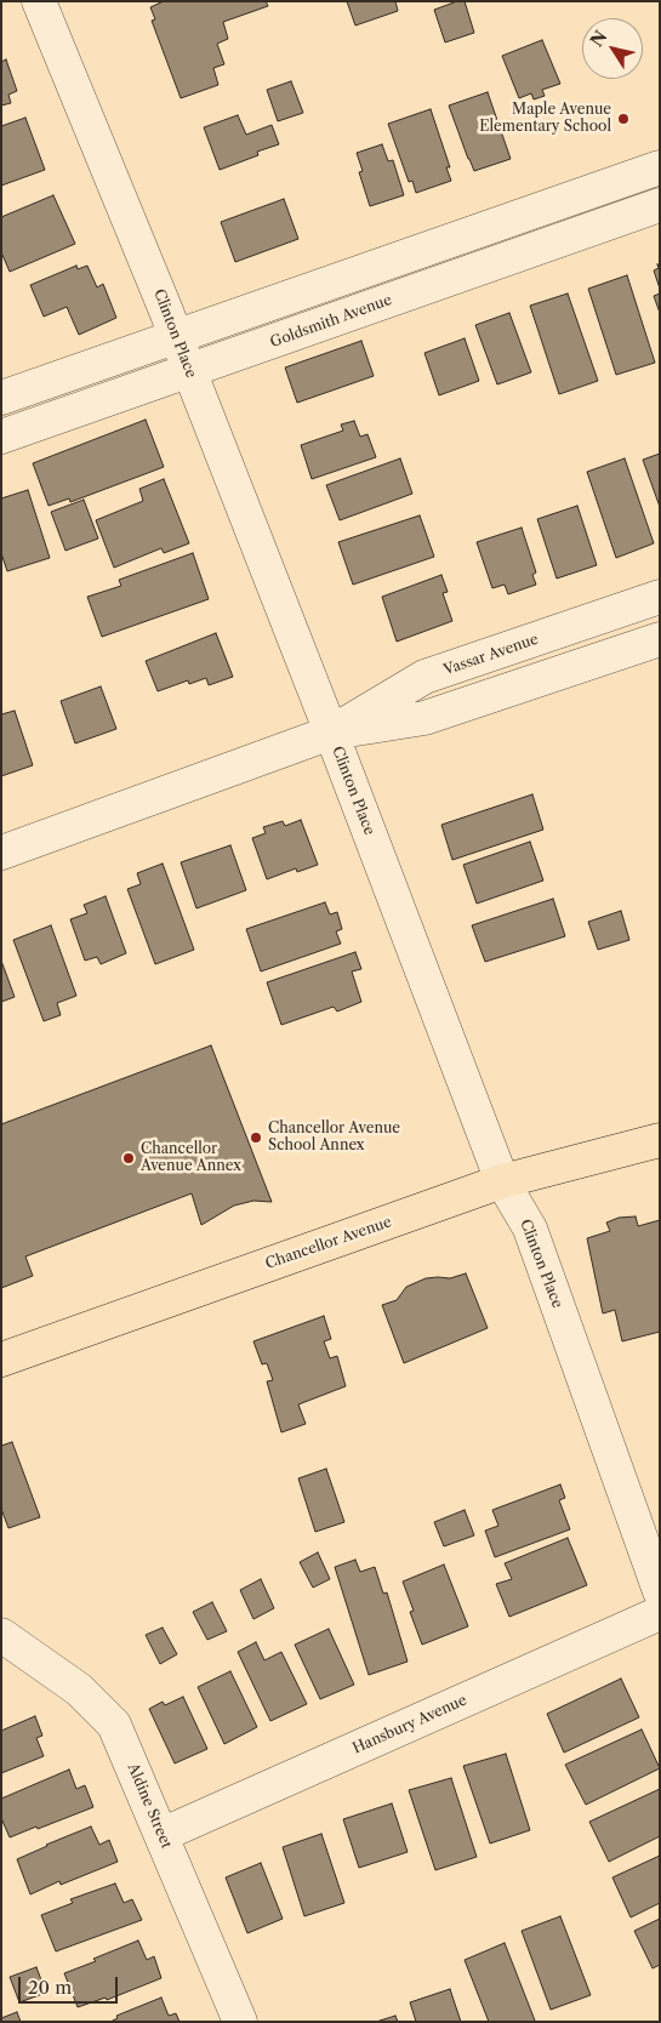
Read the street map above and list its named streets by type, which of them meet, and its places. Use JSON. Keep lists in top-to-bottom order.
{
  "streets": {
    "main road": ["Chancellor Avenue"],
    "street": [
      "Goldsmith Avenue",
      "Clinton Place",
      "Vassar Avenue",
      "Hansbury Avenue",
      "Aldine Street"
    ]
  },
  "crossings": [
    ["Goldsmith Avenue", "Clinton Place"],
    ["Clinton Place", "Vassar Avenue"],
    ["Clinton Place", "Chancellor Avenue"],
    ["Clinton Place", "Hansbury Avenue"],
    ["Hansbury Avenue", "Aldine Street"]
  ],
  "places": ["Maple Avenue Elementary School", "Chancellor Avenue School Annex", "Chancellor Avenue Annex"],
  "scale_bar": "20 m",
  "north": "top left"
}
